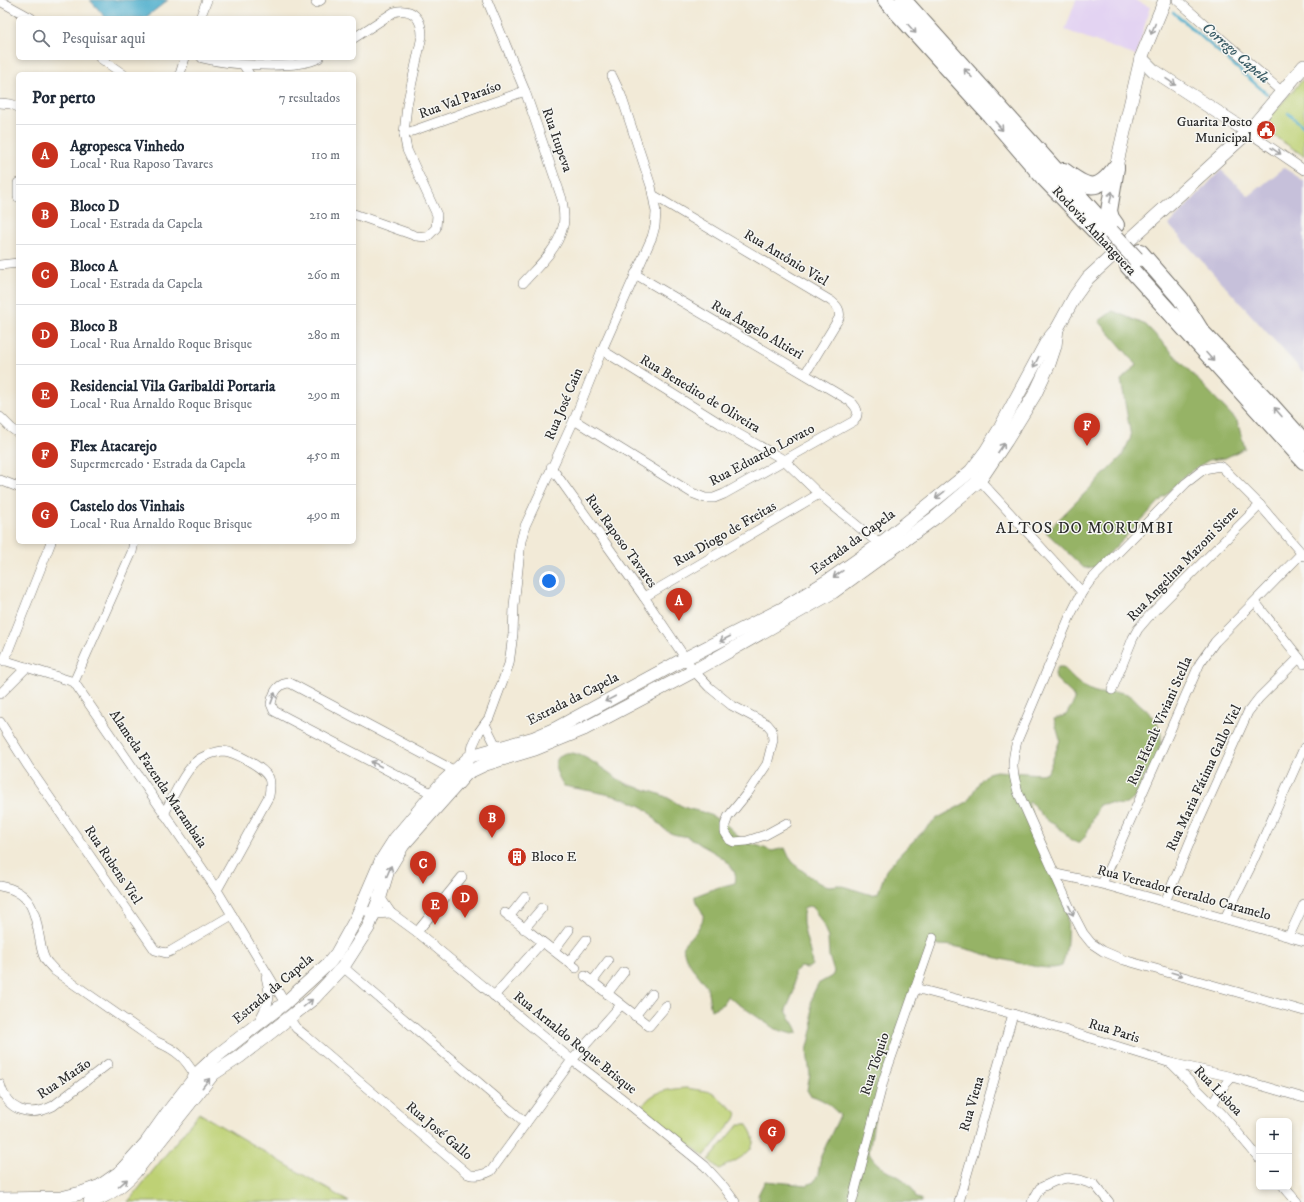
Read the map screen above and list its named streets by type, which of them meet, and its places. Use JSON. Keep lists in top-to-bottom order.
{
  "streets": {
    "highway": ["Rodovia Anhanguera"],
    "main road": ["Estrada da Capela"],
    "street": [
      "Rua Val Paraíso",
      "Rua Itupeva",
      "Rua Antônio Viel",
      "Rua Ângelo Altieri",
      "Rua Benedito de Oliveira",
      "Rua José Cain",
      "Rua Eduardo Lovato",
      "Rua Diogo de Freitas",
      "Rua Raposo Tavares",
      "Rua Angelina Mazoni Siene",
      "Rua Heralt Viviani Stella",
      "Rua Maria Fátima Gallo Viel",
      "Alameda Fazenda Marambaia",
      "Rua Rubens Viel",
      "Rua Vereador Geraldo Caramelo",
      "Rua Paris",
      "Rua Arnaldo Roque Brisque",
      "Rua Tóquio",
      "Rua Matão",
      "Rua Lisboa",
      "Rua Viena",
      "Rua José Gallo"
    ]
  },
  "crossings": [
    ["Rua Val Paraíso", "Rua Itupeva"],
    ["Rua Antônio Viel", "Rua Ângelo Altieri"],
    ["Rua Antônio Viel", "Rua José Cain"],
    ["Rua Ângelo Altieri", "Rua José Cain"],
    ["Rua Ângelo Altieri", "Rua Eduardo Lovato"],
    ["Rua Benedito de Oliveira", "Rua José Cain"],
    ["Rua Benedito de Oliveira", "Rua Eduardo Lovato"],
    ["Rua Benedito de Oliveira", "Rua Diogo de Freitas"],
    ["Rua Benedito de Oliveira", "Estrada da Capela"],
    ["Rua José Cain", "Rua Eduardo Lovato"],
    ["Rua José Cain", "Rua Raposo Tavares"],
    ["Rua José Cain", "Estrada da Capela"],
    ["Rua Diogo de Freitas", "Rua Raposo Tavares"],
    ["Rua Raposo Tavares", "Estrada da Capela"],
    ["Estrada da Capela", "Alameda Fazenda Marambaia"],
    ["Estrada da Capela", "Rua Arnaldo Roque Brisque"],
    ["Estrada da Capela", "Rua José Gallo"],
    ["Rua Heralt Viviani Stella", "Rua Vereador Geraldo Caramelo"],
    ["Rua Maria Fátima Gallo Viel", "Rua Vereador Geraldo Caramelo"],
    ["Alameda Fazenda Marambaia", "Rua Rubens Viel"],
    ["Rua Paris", "Rua Tóquio"],
    ["Rua Paris", "Rua Lisboa"],
    ["Rua Paris", "Rua Viena"],
    ["Rua Arnaldo Roque Brisque", "Rua José Gallo"]
  ],
  "districts": ["ALTOS DO MORUMBI"],
  "water": ["Corrego Capela"],
  "places": {
    "public building": ["Guarita Posto Municipal"],
    "building": ["Bloco E"]
  },
  "page": {
    "search": "Pesquisar aqui",
    "heading": ["Por perto", "7 resultados"],
    "list": [
      {
        "mark": "A",
        "name": "Agropesca Vinhedo",
        "note": "Local · Rua Raposo Tavares",
        "value": "110 m"
      },
      {
        "mark": "B",
        "name": "Bloco D",
        "note": "Local · Estrada da Capela",
        "value": "210 m"
      },
      {
        "mark": "C",
        "name": "Bloco A",
        "note": "Local · Estrada da Capela",
        "value": "260 m"
      },
      {
        "mark": "D",
        "name": "Bloco B",
        "note": "Local · Rua Arnaldo Roque Brisque",
        "value": "280 m"
      },
      {
        "mark": "E",
        "name": "Residencial Vila Garibaldi Portaria",
        "note": "Local · Rua Arnaldo Roque Brisque",
        "value": "290 m"
      },
      {
        "mark": "F",
        "name": "Flex Atacarejo",
        "note": "Supermercado · Estrada da Capela",
        "value": "450 m"
      },
      {
        "mark": "G",
        "name": "Castelo dos Vinhais",
        "note": "Local · Rua Arnaldo Roque Brisque",
        "value": "490 m"
      }
    ],
    "pins": [
      "F",
      "A",
      "B",
      "C",
      "D",
      "E",
      "G"
    ],
    "map_buttons": ["+", "−"]
  }
}
